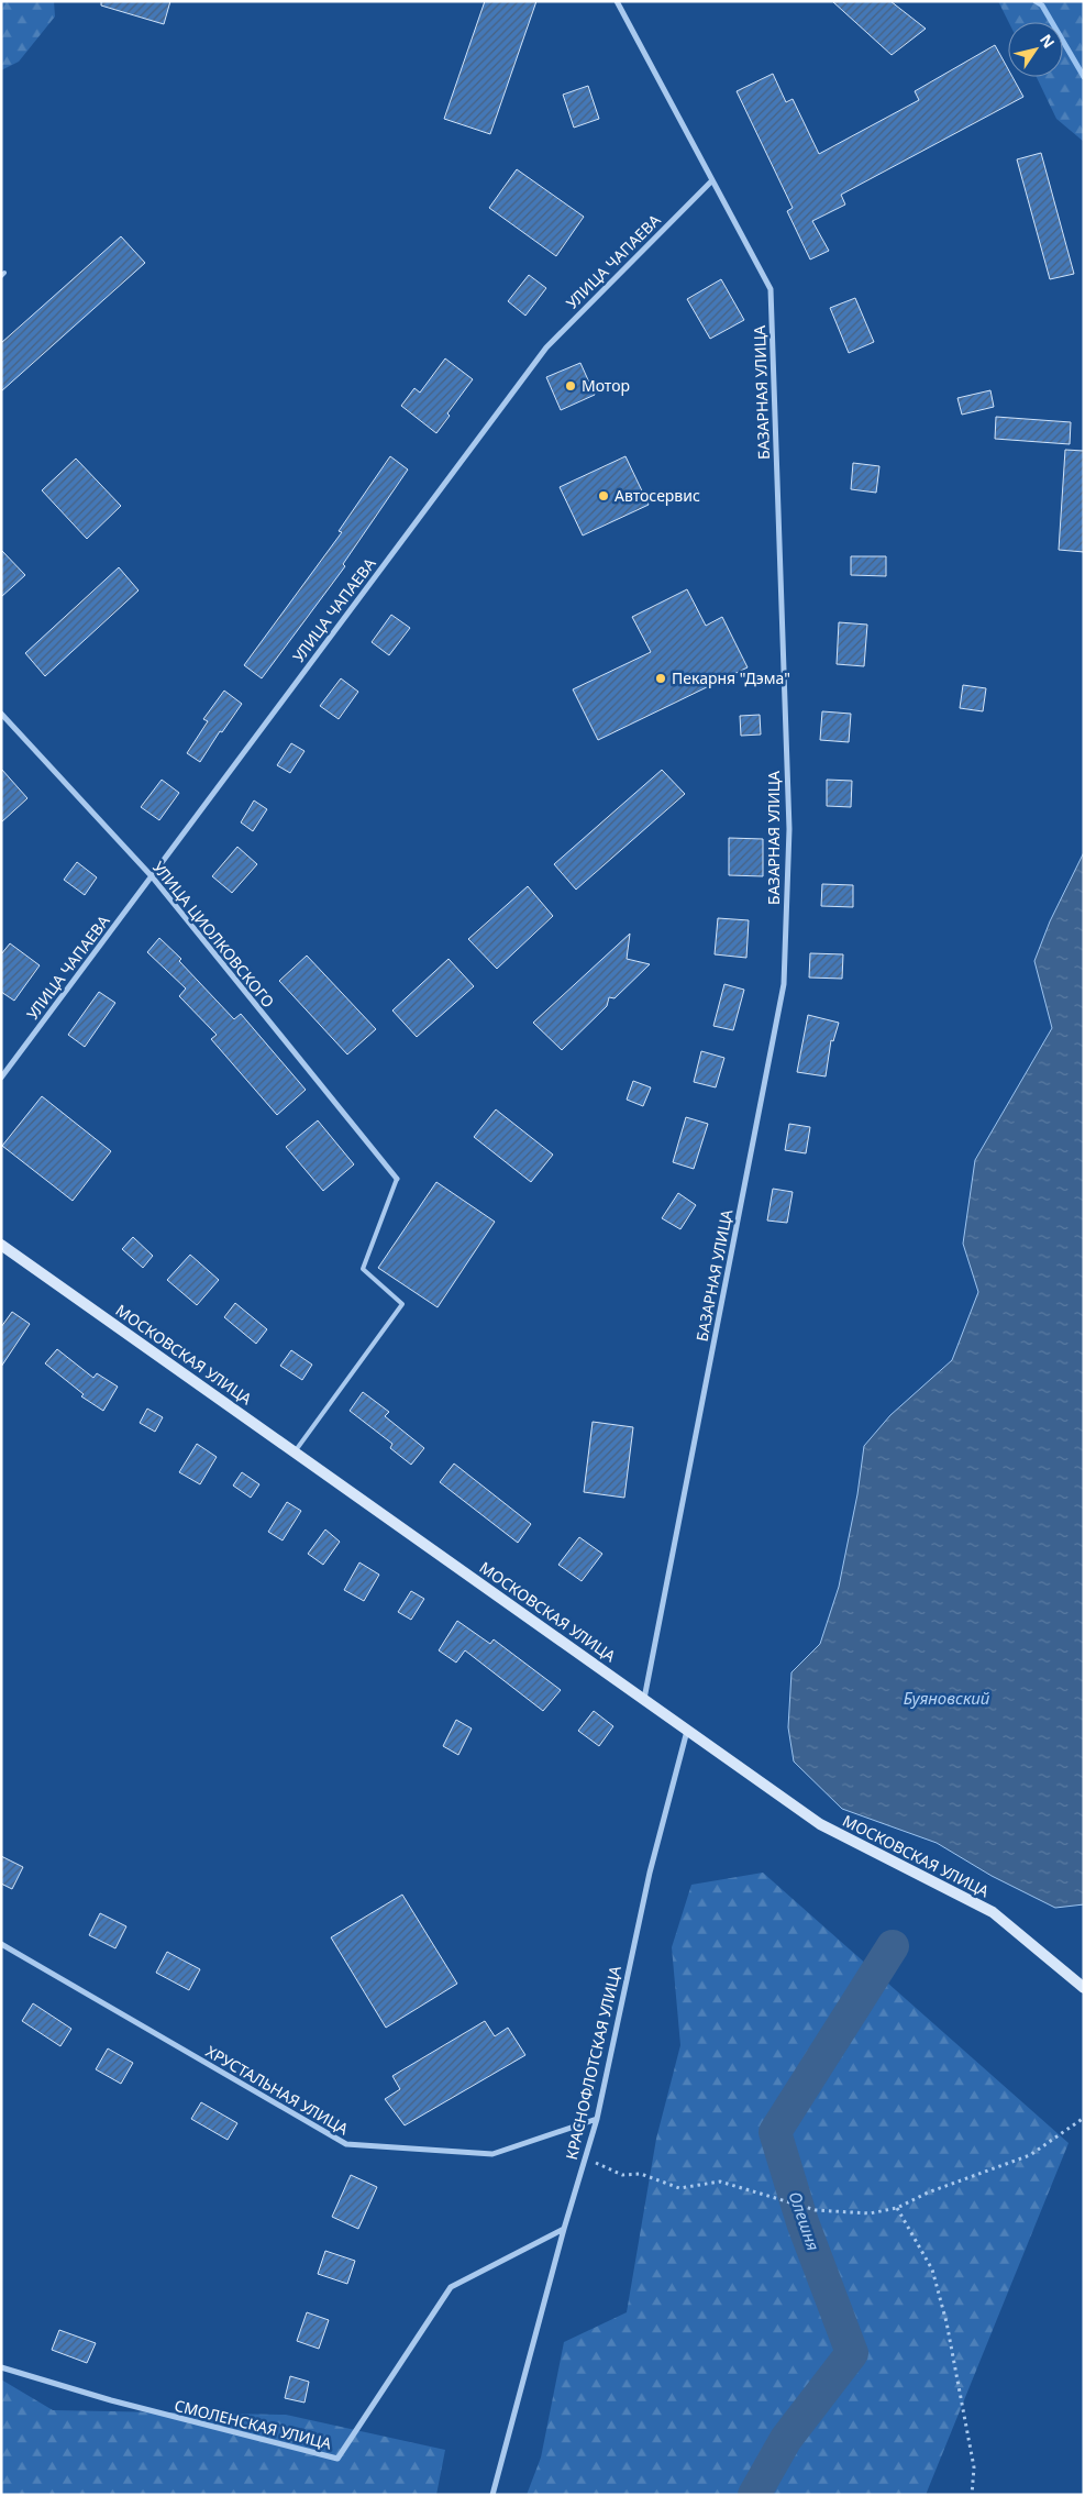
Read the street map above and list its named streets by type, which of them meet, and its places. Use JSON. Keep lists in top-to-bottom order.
{
  "streets": {
    "street": [
      "УЛИЦА ЧАПАЕВА",
      "БАЗАРНАЯ УЛИЦА",
      "УЛИЦА ЦИОЛКОВСКОГО",
      "МОСКОВСКАЯ УЛИЦА",
      "КРАСНОФЛОТСКАЯ УЛИЦА",
      "ХРУСТАЛЬНАЯ УЛИЦА",
      "СМОЛЕНСКАЯ УЛИЦА"
    ]
  },
  "crossings": [
    ["УЛИЦА ЧАПАЕВА", "БАЗАРНАЯ УЛИЦА"],
    ["УЛИЦА ЧАПАЕВА", "УЛИЦА ЦИОЛКОВСКОГО"],
    ["БАЗАРНАЯ УЛИЦА", "МОСКОВСКАЯ УЛИЦА"],
    ["МОСКОВСКАЯ УЛИЦА", "КРАСНОФЛОТСКАЯ УЛИЦА"],
    ["КРАСНОФЛОТСКАЯ УЛИЦА", "ХРУСТАЛЬНАЯ УЛИЦА"],
    ["КРАСНОФЛОТСКАЯ УЛИЦА", "СМОЛЕНСКАЯ УЛИЦА"]
  ],
  "water": ["Буяновский", "Олешня"],
  "places": ["Мотор", "Автосервис", "Пекарня \"Дэма\""],
  "north": "top right"
}
